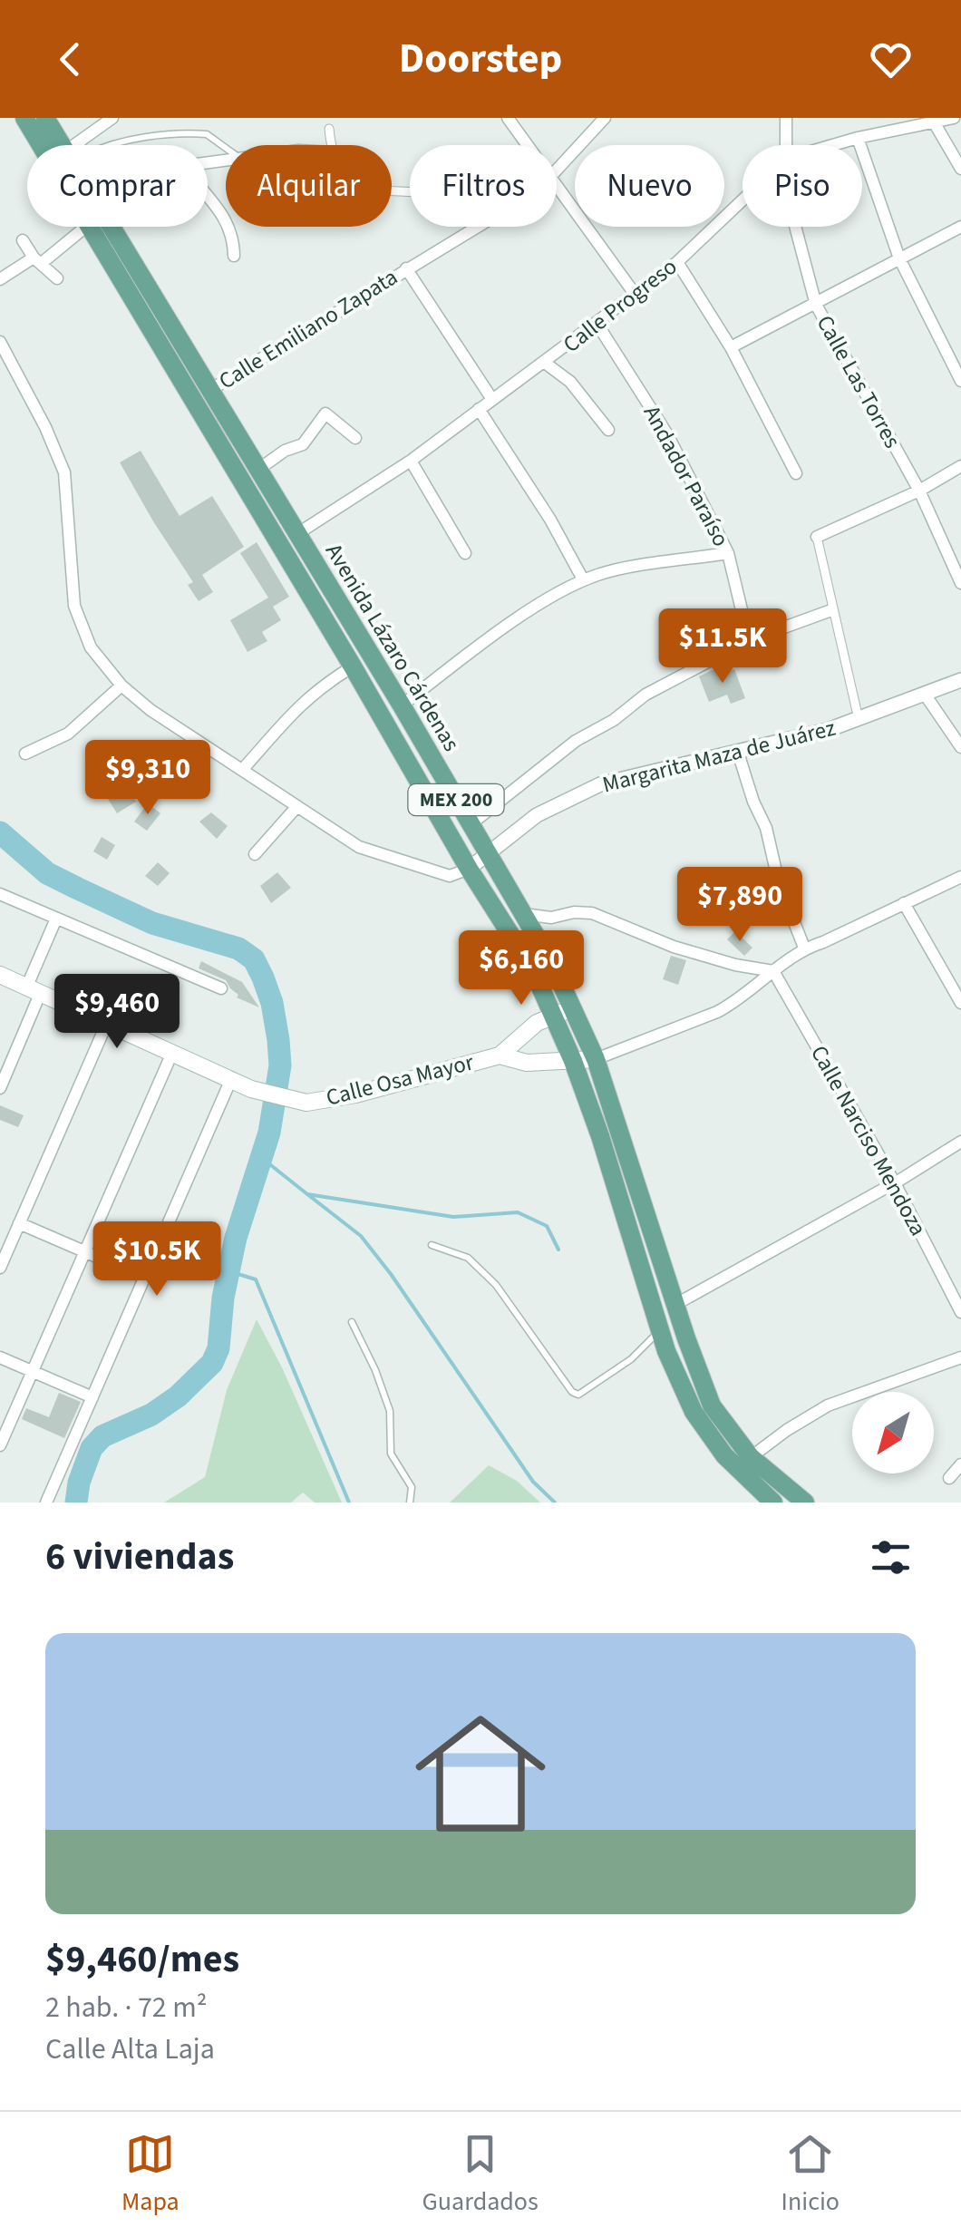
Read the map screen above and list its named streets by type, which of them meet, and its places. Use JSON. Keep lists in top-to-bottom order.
{
  "streets": {
    "main road": ["Avenida Lázaro Cárdenas", "MEX 200", "Calle Osa Mayor"],
    "street": [
      "Calle Progreso",
      "Calle Emiliano Zapata",
      "Calle Las Torres",
      "Andador Paraíso",
      "Margarita Maza de Juárez",
      "Calle Narciso Mendoza"
    ]
  },
  "crossings": [
    ["Calle Progreso", "Calle Emiliano Zapata"],
    ["Calle Progreso", "Andador Paraíso"],
    ["Calle Progreso", "Avenida Lázaro Cárdenas"],
    ["Calle Emiliano Zapata", "Avenida Lázaro Cárdenas"],
    ["Avenida Lázaro Cárdenas", "Margarita Maza de Juárez"],
    ["Avenida Lázaro Cárdenas", "Calle Osa Mayor"]
  ],
  "north": "bottom left",
  "page": {
    "header": "Doorstep",
    "chip": [
      "Comprar",
      "Alquilar",
      "Filtros",
      "Nuevo",
      "Piso"
    ],
    "price": [
      "$11.5K",
      "$9,310",
      "$7,890",
      "$6,160",
      "$9,460",
      "$10.5K"
    ],
    "heading": "6 viviendas",
    "list": [
      {
        "name": "$9,460/mes",
        "note": "2 hab. · 72 m² · Calle Alta Laja"
      }
    ],
    "tabs": ["Mapa", "Guardados", "Inicio"]
  }
}
